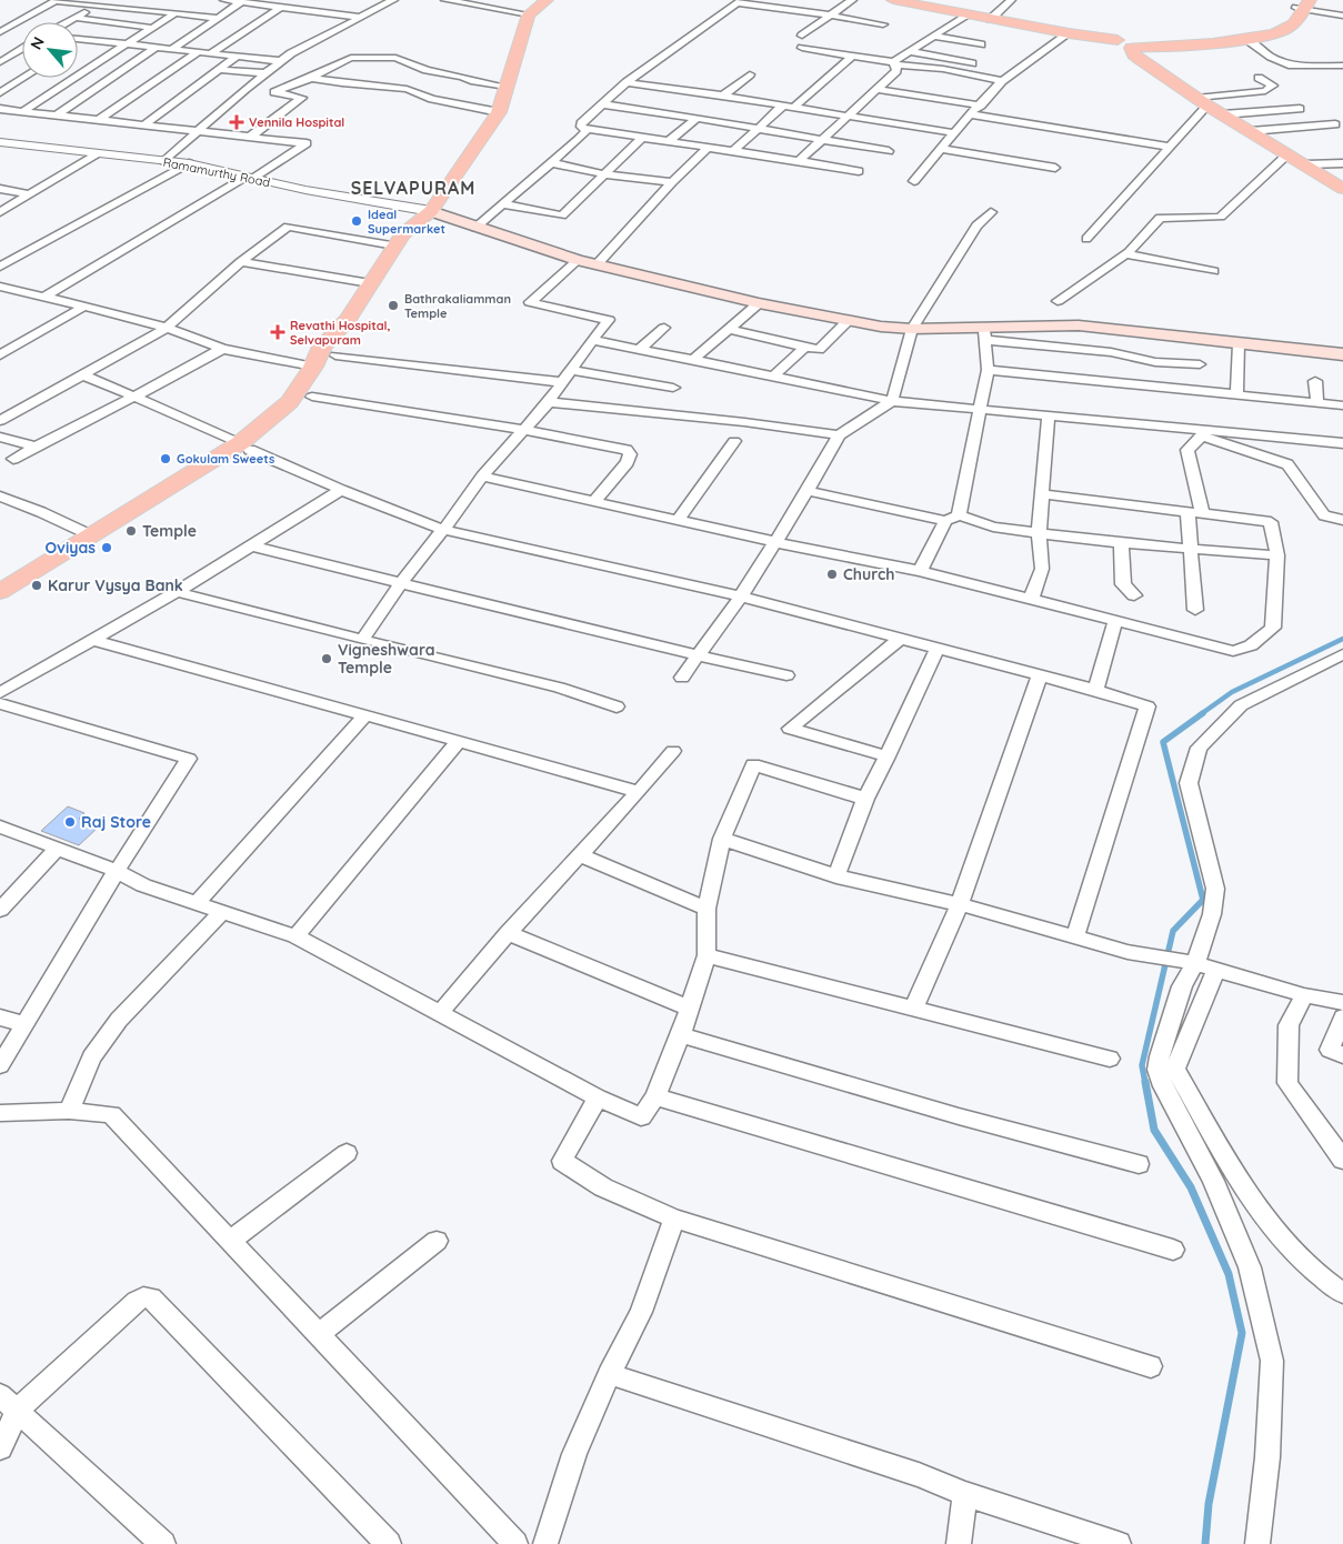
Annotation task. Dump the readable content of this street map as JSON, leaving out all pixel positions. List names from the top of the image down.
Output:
{
  "streets": {
    "street": ["Ramamurthy Road"]
  },
  "districts": ["SELVAPURAM"],
  "places": {
    "health": ["Vennila Hospital", "Revathi Hospital, Selvapuram"],
    "other": [
      "Ideal Supermarket",
      "Bathrakaliamman Temple",
      "Gokulam Sweets",
      "Temple",
      "Oviyas",
      "Church",
      "Karur Vysya Bank",
      "Vigneshwara Temple",
      "Raj Store"
    ]
  },
  "north": "top left"
}
